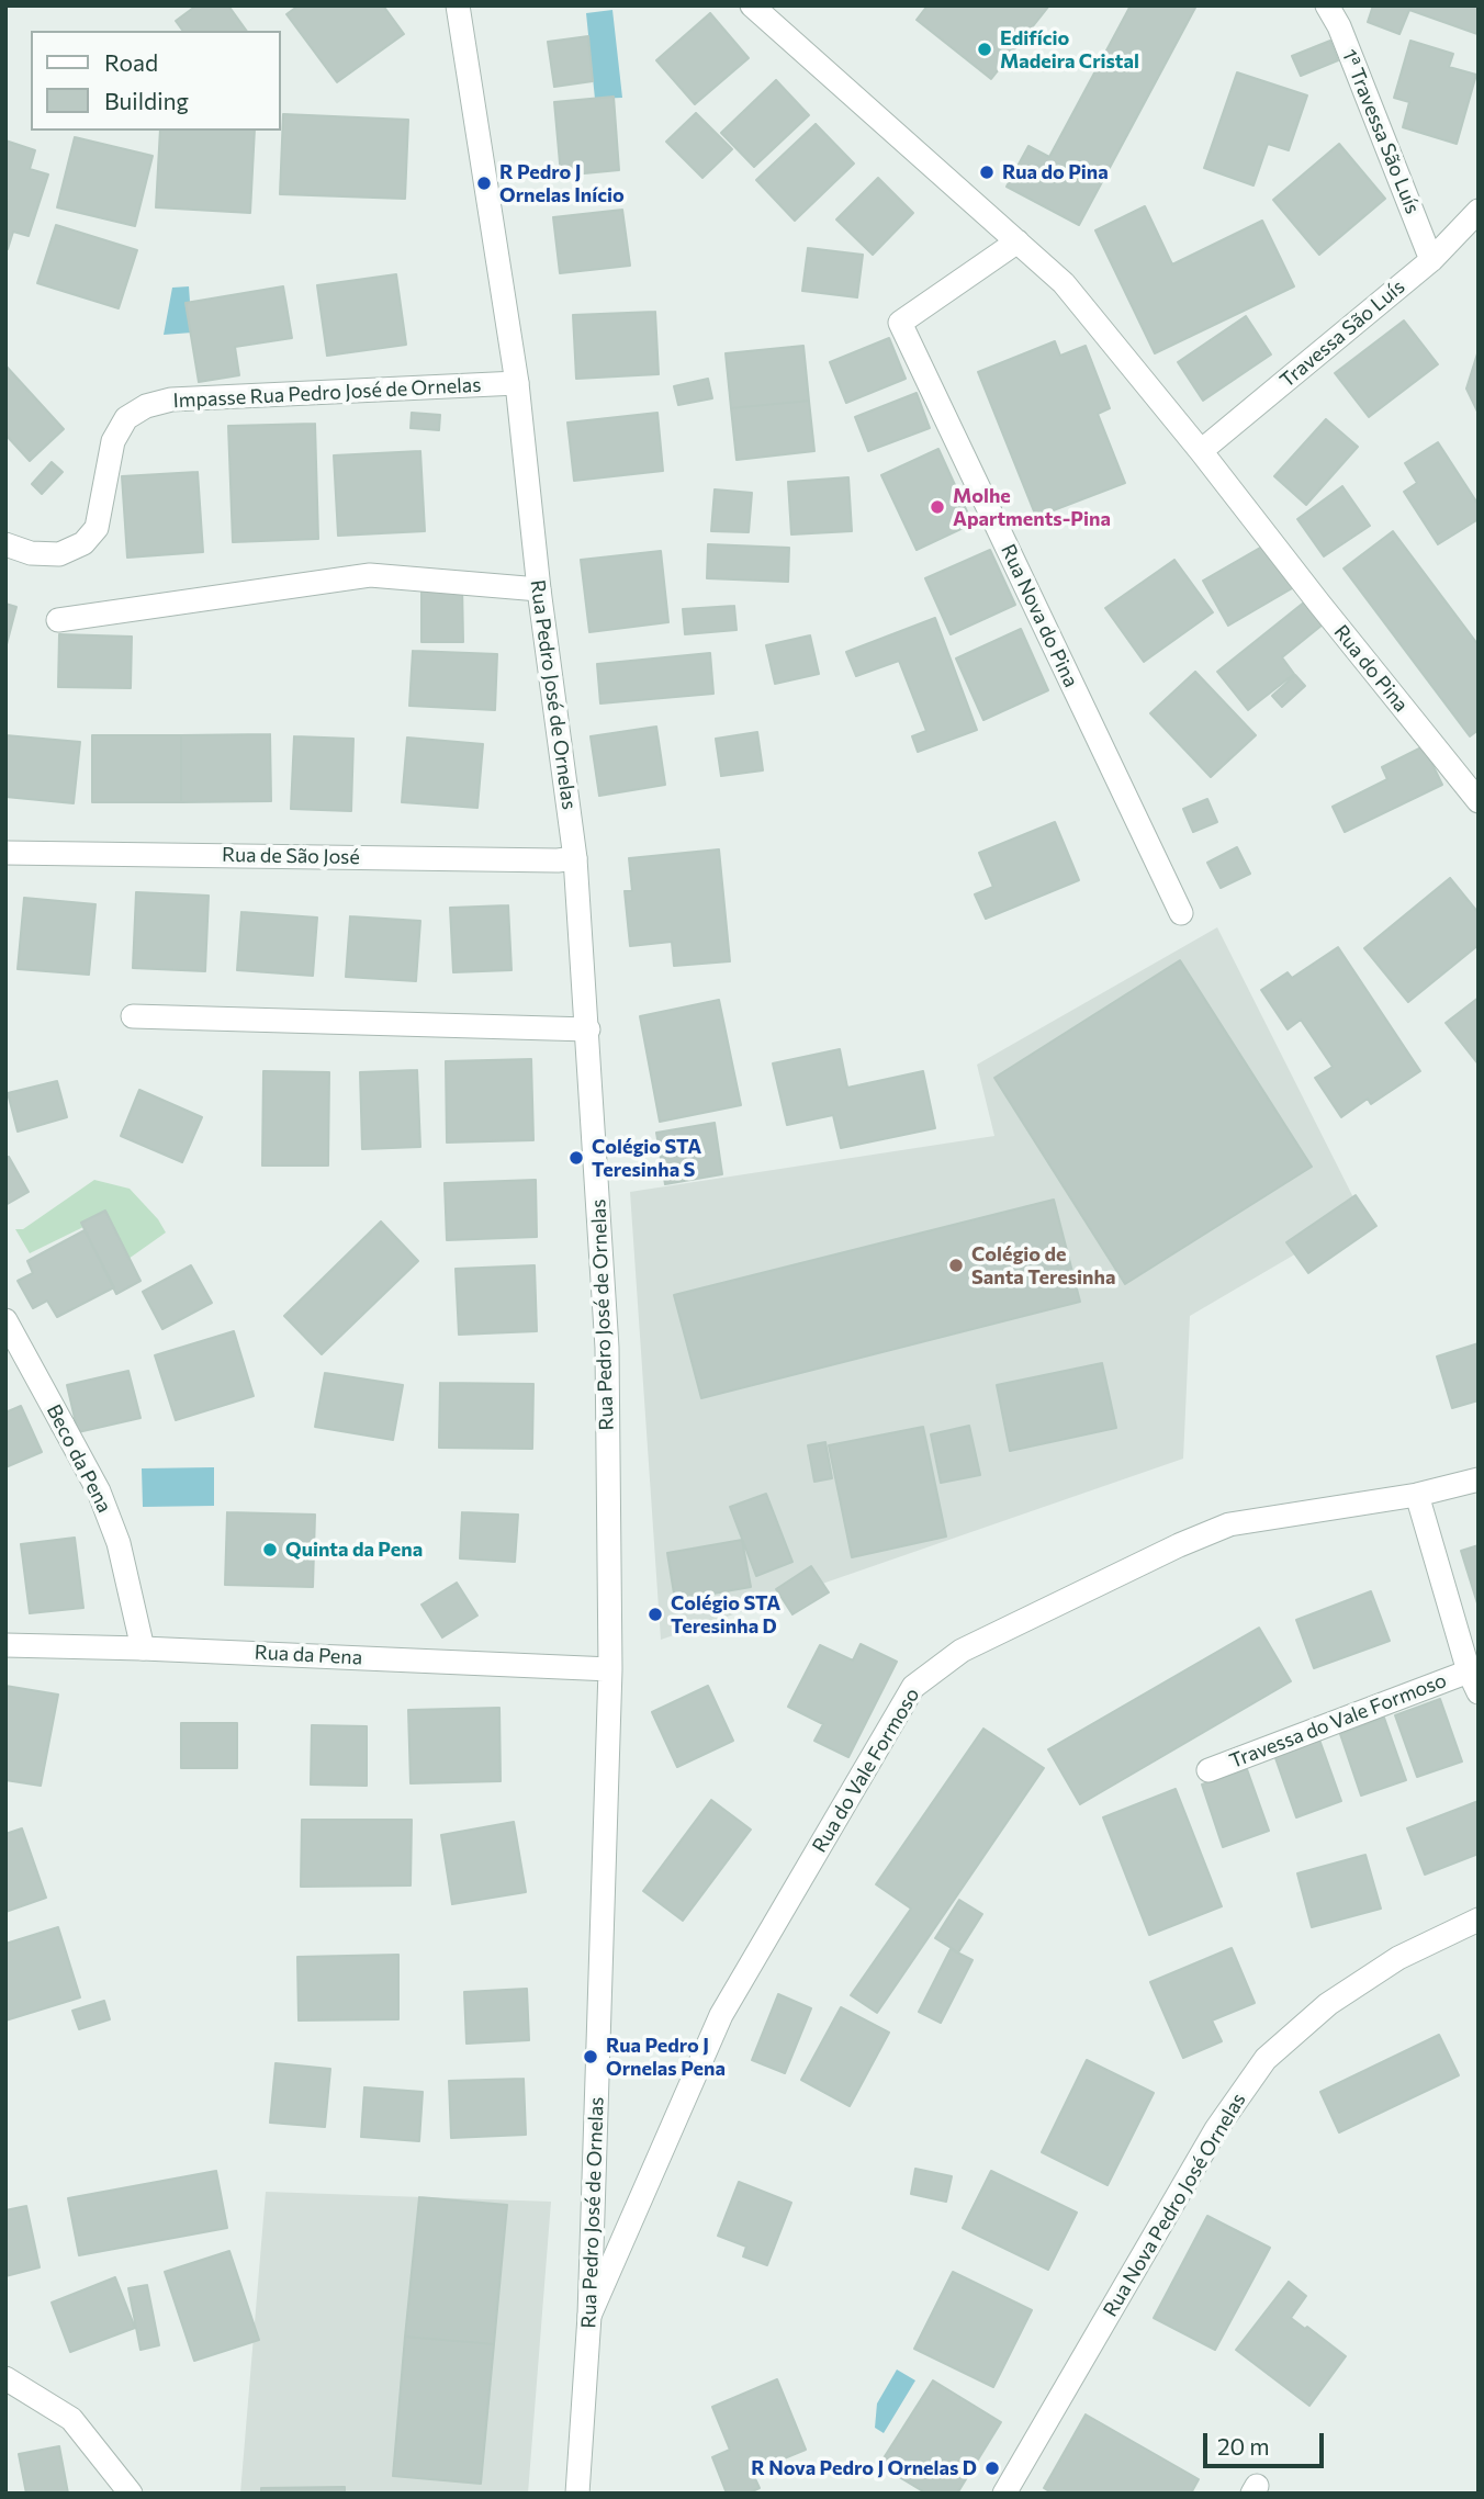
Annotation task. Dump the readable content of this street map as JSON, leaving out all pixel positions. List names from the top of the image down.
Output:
{
  "streets": {
    "street": [
      "1ª Travessa São Luís",
      "Travessa São Luís",
      "Impasse Rua Pedro José de Ornelas",
      "Rua Nova do Pina",
      "Rua do Pina",
      "Rua Pedro José de Ornelas",
      "Rua de São José",
      "Beco da Pena",
      "Rua da Pena",
      "Travessa do Vale Formoso",
      "Rua do Vale Formoso",
      "Rua Nova Pedro José Ornelas"
    ]
  },
  "crossings": [
    ["1ª Travessa São Luís", "Travessa São Luís"],
    ["Travessa São Luís", "Rua do Pina"],
    ["Impasse Rua Pedro José de Ornelas", "Rua Pedro José de Ornelas"],
    ["Rua Nova do Pina", "Rua do Pina"],
    ["Rua Pedro José de Ornelas", "Rua de São José"],
    ["Rua Pedro José de Ornelas", "Rua da Pena"],
    ["Rua Pedro José de Ornelas", "Rua do Vale Formoso"],
    ["Beco da Pena", "Rua da Pena"],
    ["Travessa do Vale Formoso", "Rua do Vale Formoso"]
  ],
  "places": [
    "Edifício Madeira Cristal",
    "Rua do Pina",
    "R Pedro J Ornelas Início",
    "Molhe Apartments-Pina",
    "Colégio STA Teresinha S",
    "Colégio de Santa Teresinha",
    "Quinta da Pena",
    "Colégio STA Teresinha D",
    "Rua Pedro J Ornelas Pena",
    "R Nova Pedro J Ornelas D"
  ],
  "legend": ["Road", "Building"],
  "scale_bar": "20 m"
}
